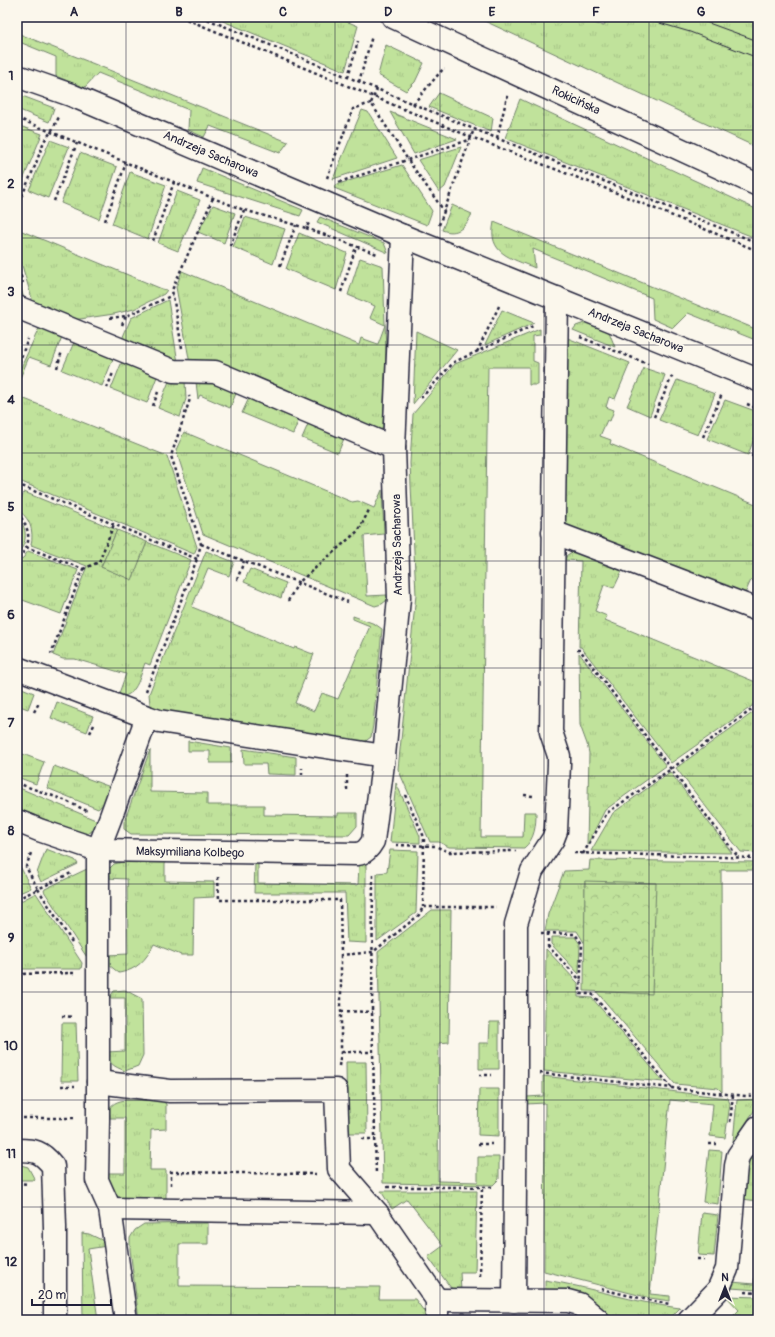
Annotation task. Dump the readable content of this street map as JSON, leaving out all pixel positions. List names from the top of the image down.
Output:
{
  "streets": {
    "street": ["Rokicińska", "Andrzeja Sacharowa", "Maksymiliana Kolbego"]
  },
  "crossings": [
    ["Andrzeja Sacharowa", "Maksymiliana Kolbego"]
  ],
  "scale_bar": "20 m",
  "north": "top",
  "grid": {
    "columns": [
      "A",
      "B",
      "C",
      "D",
      "E",
      "F",
      "G"
    ],
    "rows": [
      "1",
      "2",
      "3",
      "4",
      "5",
      "6",
      "7",
      "8",
      "9",
      "10",
      "11",
      "12"
    ]
  }
}
